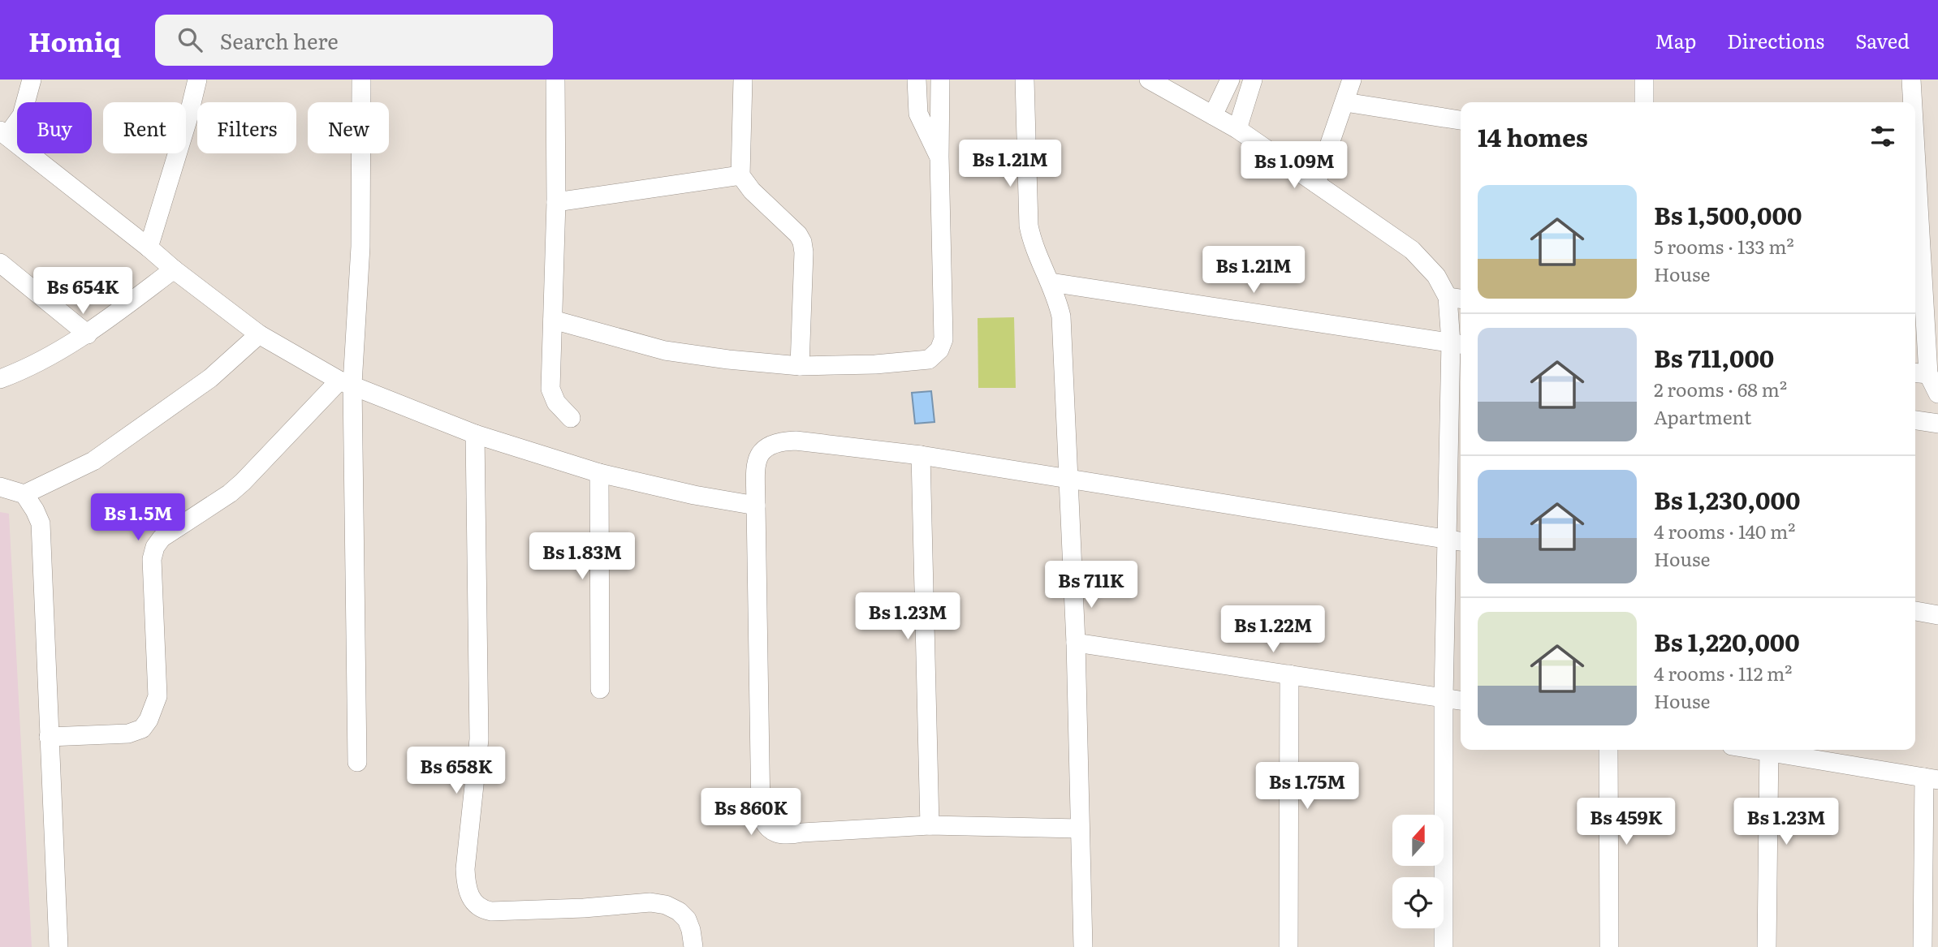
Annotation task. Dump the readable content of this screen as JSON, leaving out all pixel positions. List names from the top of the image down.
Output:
{
  "north": "top",
  "page": {
    "header": "Homiq",
    "search": "Search here",
    "nav": ["Map", "Directions", "Saved"],
    "chip": [
      "Buy",
      "Rent",
      "Filters",
      "New"
    ],
    "heading": "14 homes",
    "price": [
      "Bs 1.21M",
      "Bs 1.09M",
      "Bs 1.21M",
      "Bs 654K",
      "Bs 1.5M",
      "Bs 1.83M",
      "Bs 711K",
      "Bs 1.23M",
      "Bs 1.22M",
      "Bs 658K",
      "Bs 1.75M",
      "Bs 860K",
      "Bs 459K",
      "Bs 1.23M"
    ],
    "list": [
      {
        "name": "Bs 1,500,000",
        "note": "5 rooms · 133 m² · House"
      },
      {
        "name": "Bs 711,000",
        "note": "2 rooms · 68 m² · Apartment"
      },
      {
        "name": "Bs 1,230,000",
        "note": "4 rooms · 140 m² · House"
      },
      {
        "name": "Bs 1,220,000",
        "note": "4 rooms · 112 m² · House"
      }
    ]
  }
}
